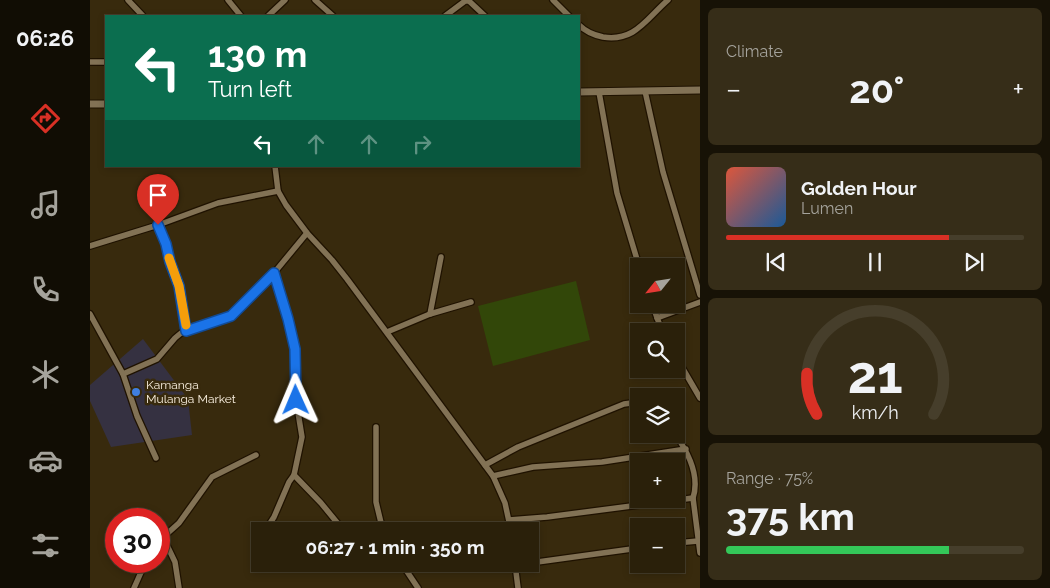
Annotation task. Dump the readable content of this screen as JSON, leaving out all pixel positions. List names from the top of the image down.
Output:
{
  "places": ["Kamanga Mulanga Market"],
  "north": "bottom left",
  "page": {
    "tabs": "06:26",
    "tile": [
      "Climate",
      ["Range · 75%", "375 km"]
    ],
    "turn": ["130 m", "Turn left"],
    "heat": ["−", "20°", "+"],
    "song": ["Golden Hour", "Lumen"],
    "map_buttons": ["+", "−"],
    "limit": "30",
    "trip": "06:27 · 1 min · 350 m",
    "gauge": ["21", "km/h"]
  }
}
